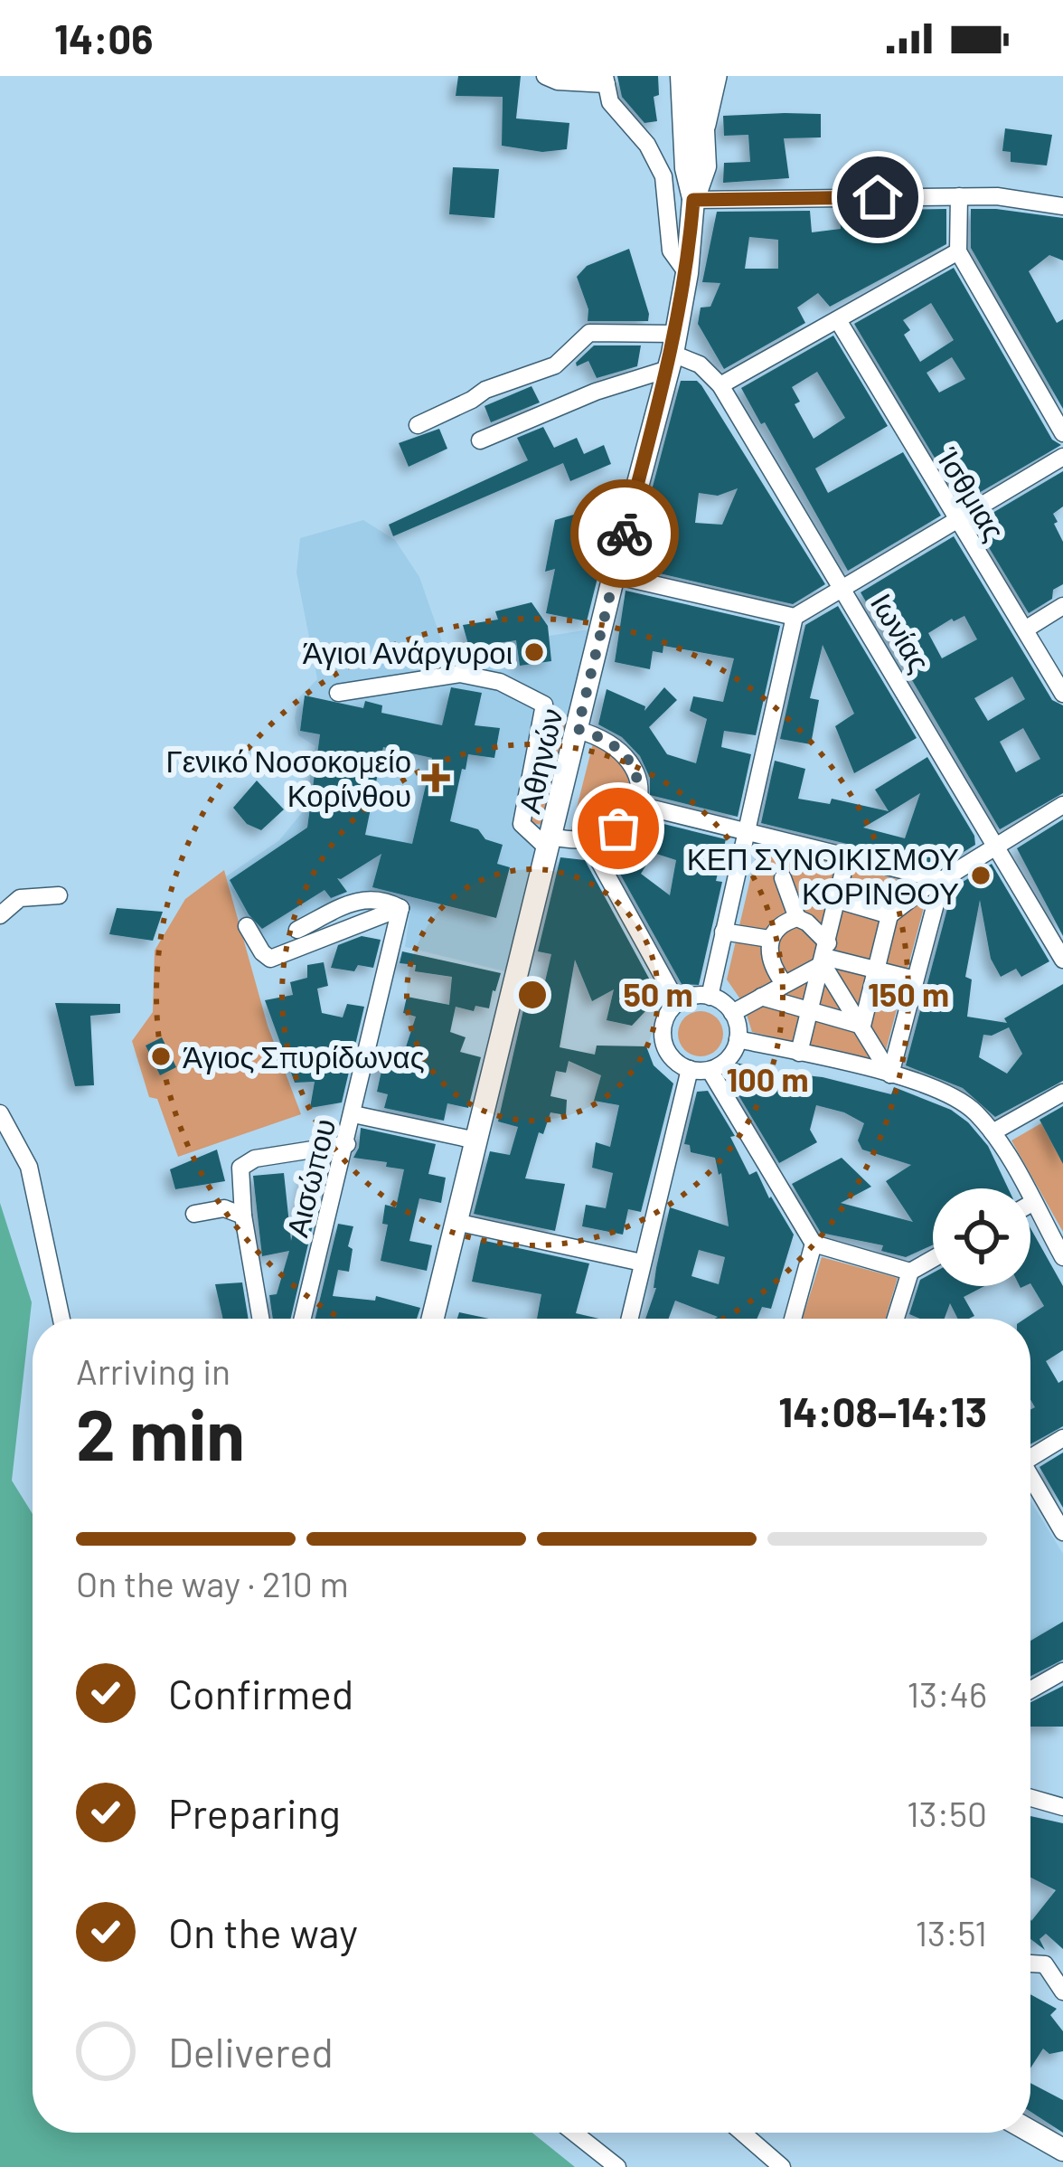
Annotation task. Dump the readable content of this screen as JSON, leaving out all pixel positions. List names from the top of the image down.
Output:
{
  "streets": {
    "main road": ["Αθηνών"],
    "street": ["Ίσθμιας", "Ιωνίας", "Αισώπου"]
  },
  "crossings": [
    ["Ιωνίας", "Αθηνών"]
  ],
  "places": {
    "other": ["Άγιοι Ανάργυροι", "ΚΕΠ ΣΥΝΟΙΚΙΣΜΟΥ ΚΟΡΙΝΘΟΥ", "Άγιος Σπυρίδωνας"],
    "health": ["Γενικό Νοσοκομείο Κορίνθου"]
  },
  "page": {
    "status": "14:06",
    "heading": ["2 min", "Arriving in", "14:08–14:13"],
    "bar": "On the way · 210 m",
    "list": [
      ["Confirmed", "13:46"],
      ["Preparing", "13:50"],
      ["On the way", "13:51"],
      "Delivered"
    ]
  },
  "rings": ["50 m", "150 m", "100 m"]
}
